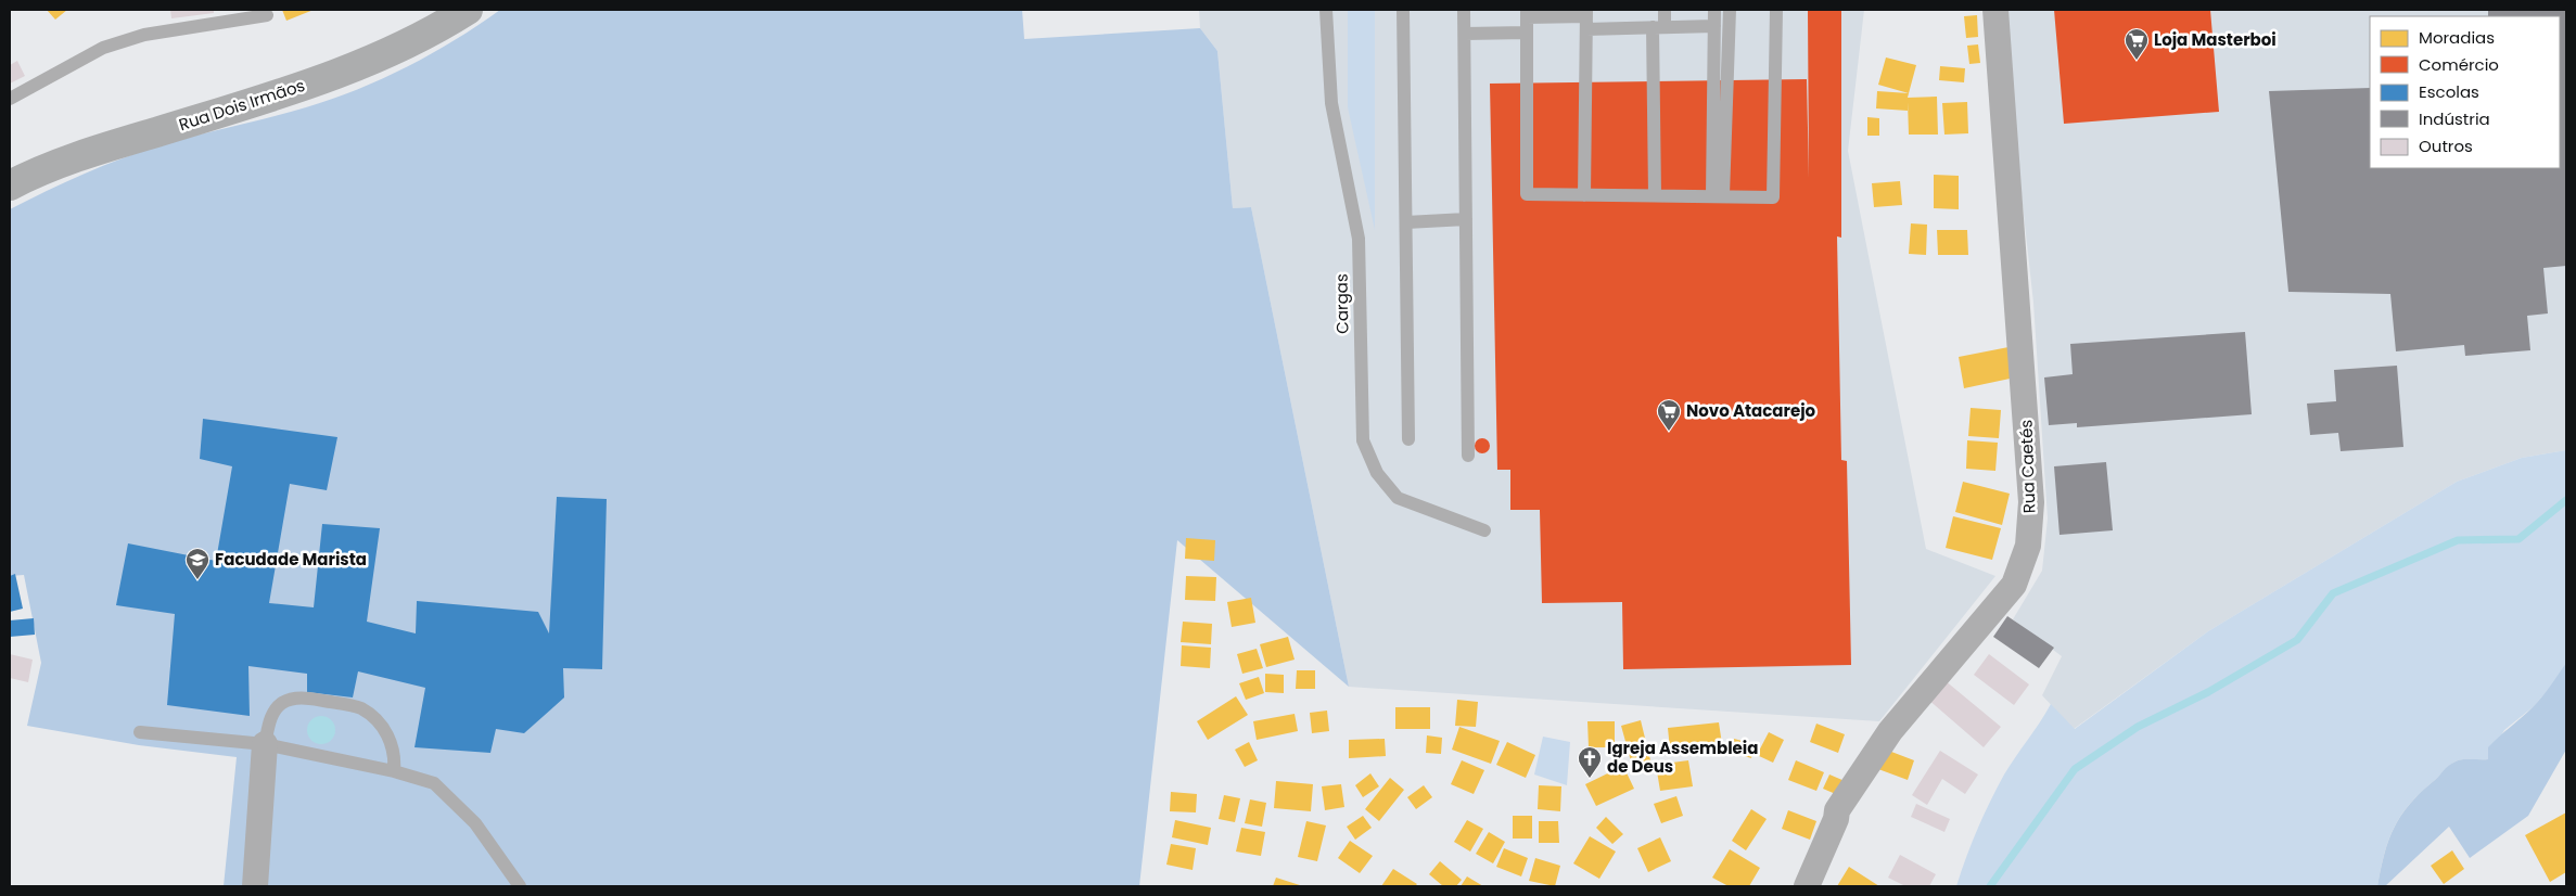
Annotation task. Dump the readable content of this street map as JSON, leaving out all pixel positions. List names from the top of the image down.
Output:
{
  "streets": {
    "main road": ["Rua Dois Irmãos"],
    "street": ["Rua Caetés"],
    "lane": ["Cargas"]
  },
  "places": {
    "supermarket": ["Loja Masterboi", "Novo Atacarejo"],
    "school or university": ["Facudade Marista"],
    "church": ["Igreja Assembleia de Deus"]
  },
  "legend": [
    "Moradias",
    "Comércio",
    "Escolas",
    "Indústria",
    "Outros"
  ]
}
